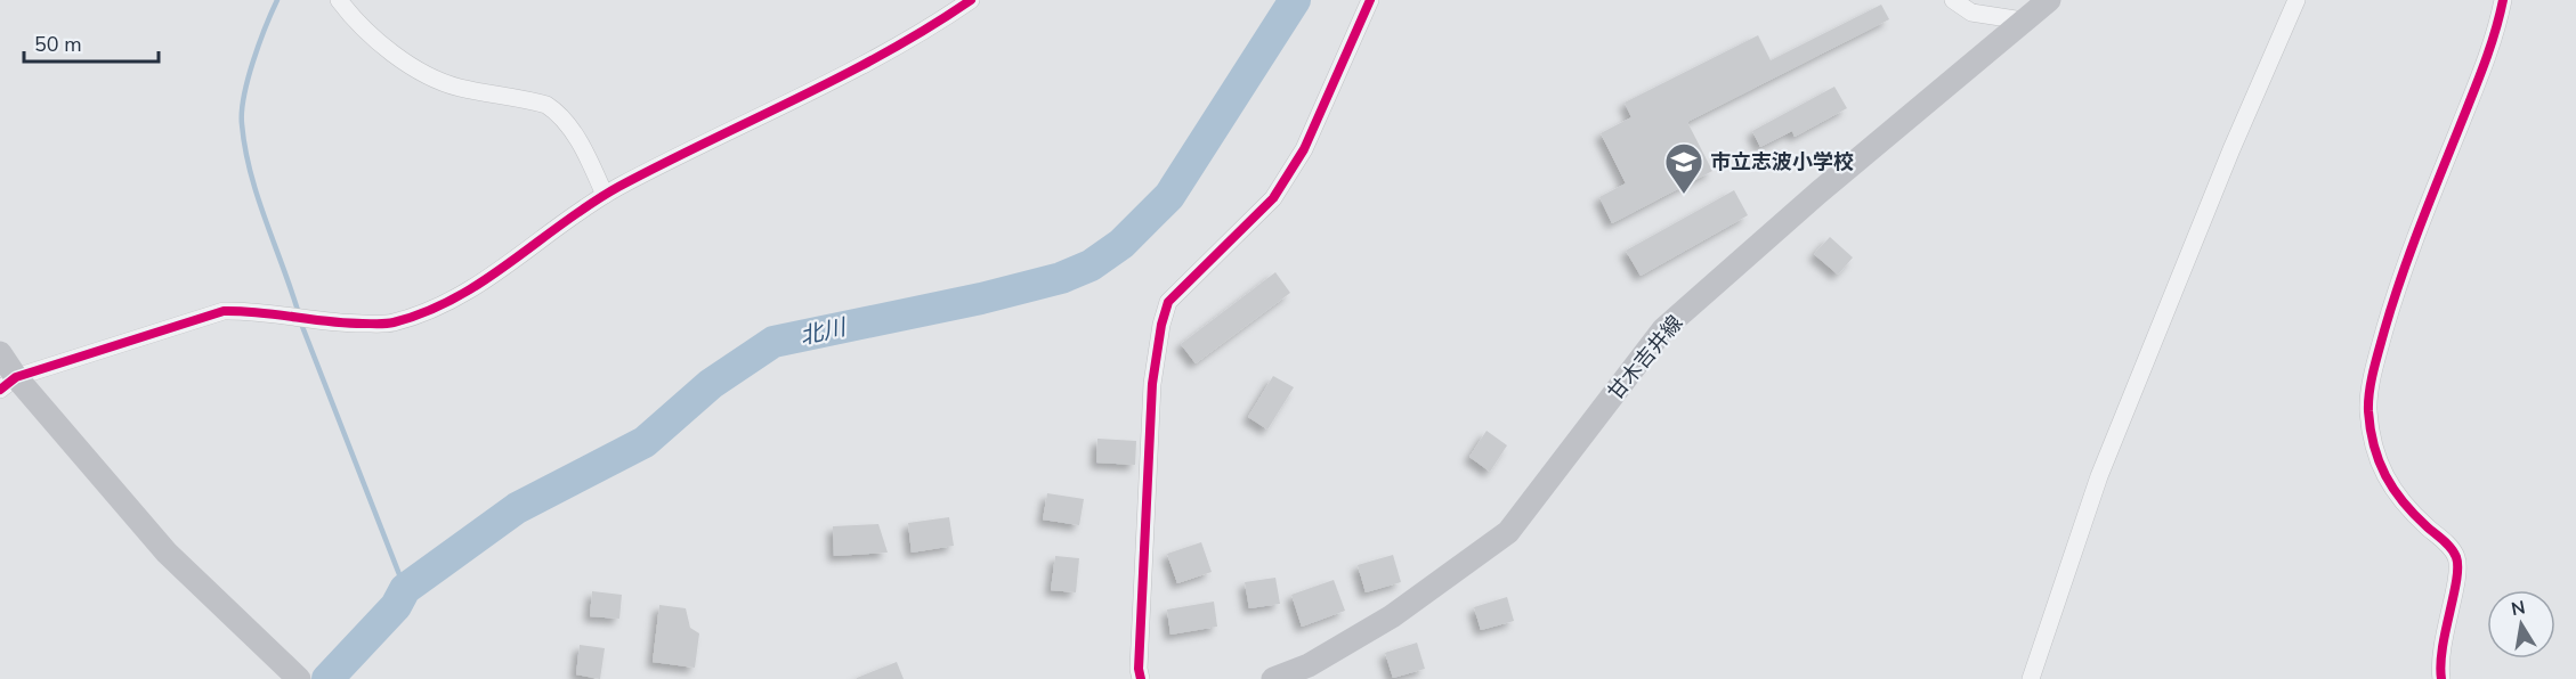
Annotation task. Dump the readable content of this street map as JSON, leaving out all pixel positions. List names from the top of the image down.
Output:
{
  "streets": {
    "main road": ["甘木吉井線"]
  },
  "water": ["北川"],
  "places": {
    "school or university": ["市立志波小学校"]
  },
  "scale_bar": "50 m",
  "north": "top"
}
